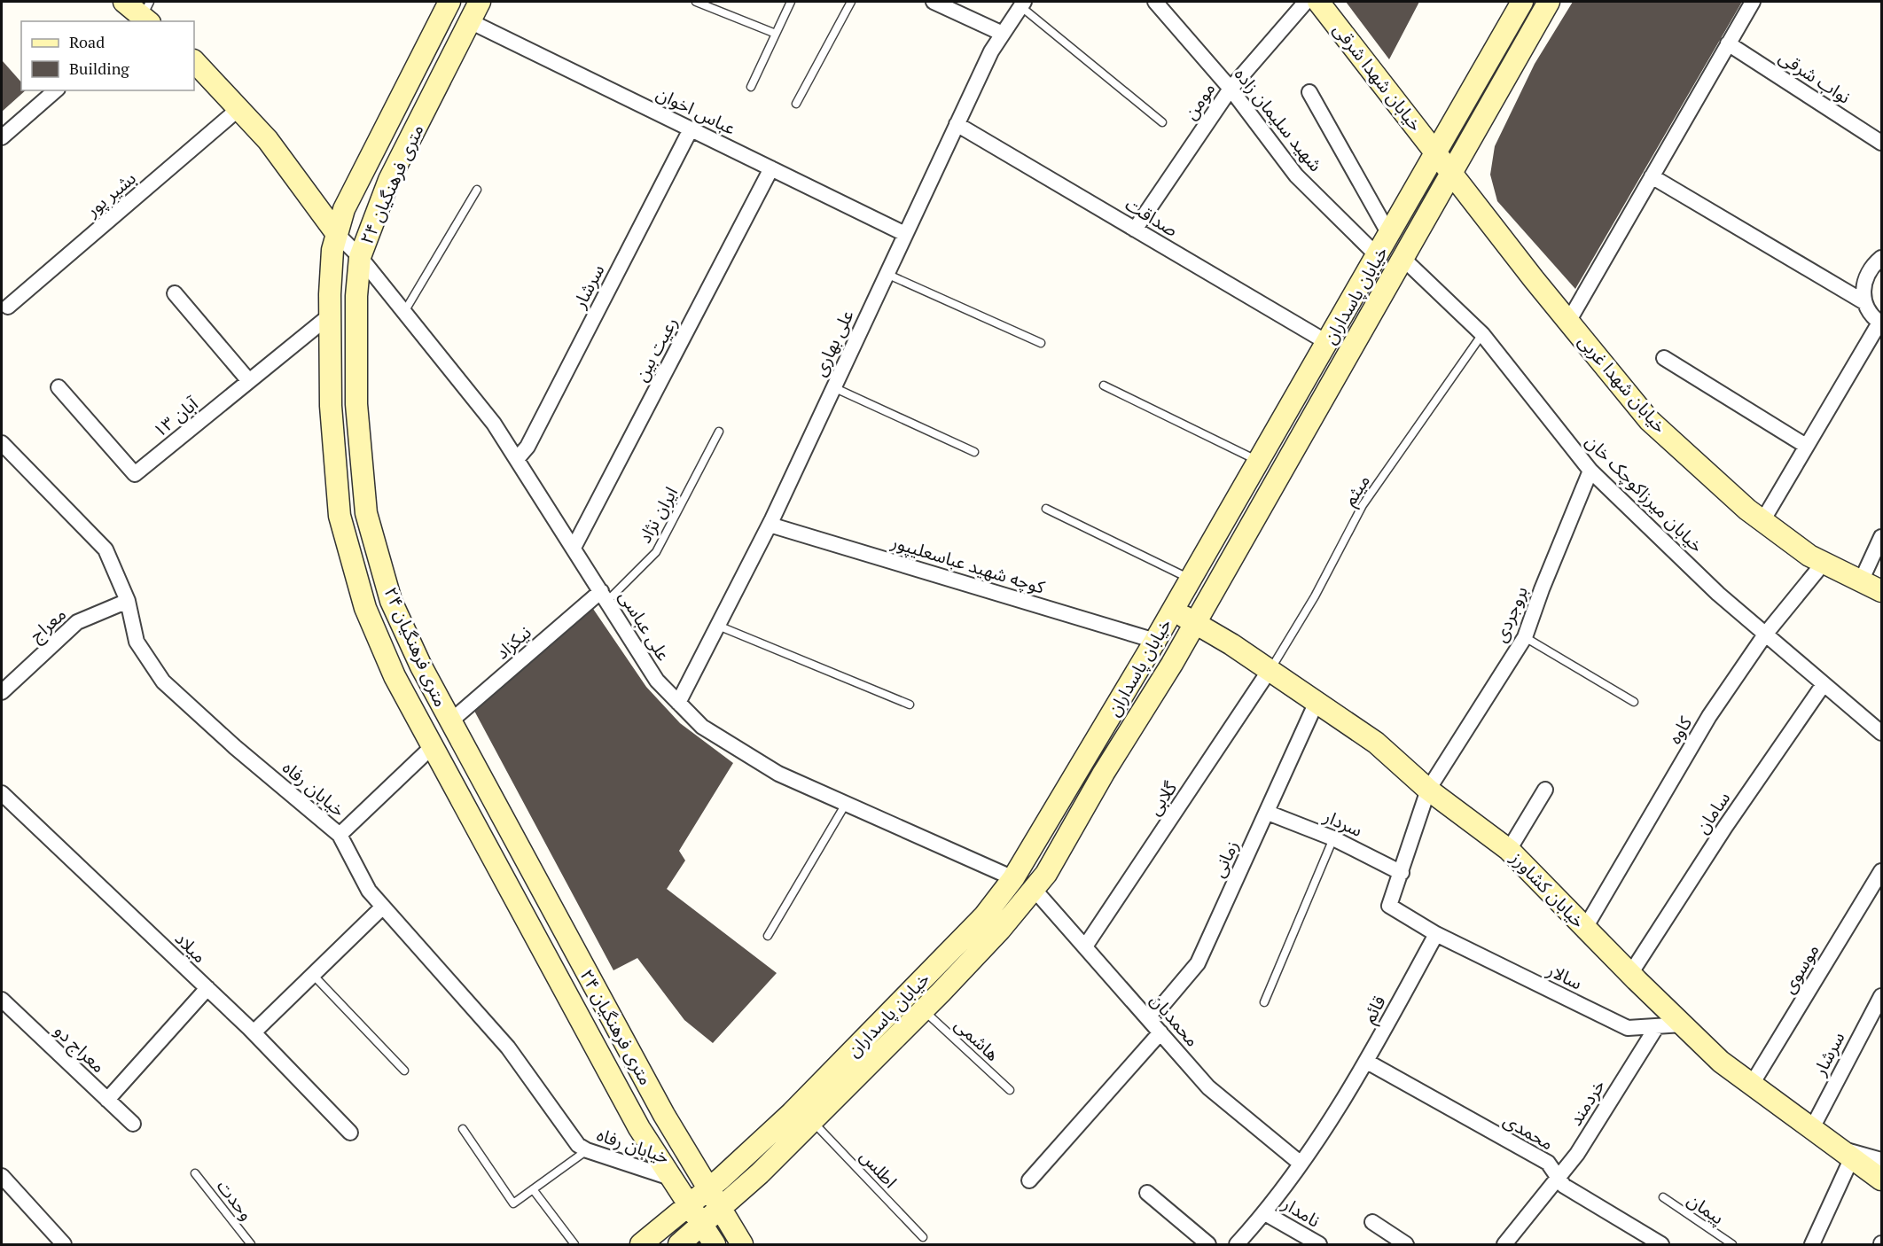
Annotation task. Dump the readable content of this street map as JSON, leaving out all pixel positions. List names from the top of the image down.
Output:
{
  "streets": {
    "main road": [
      "خیابان شهدا شرقی",
      "۲۴ متری فرهنگیان",
      "خیابان پاسداران",
      "خیابان شهدا غربی",
      "خیابان کشاورز"
    ],
    "street": [
      "نواب شرقی",
      "مومن",
      "عباس اخوان",
      "شهید سلیمان زاده",
      "بشیر پور",
      "صداقت",
      "سرشار",
      "علی بهاری",
      "رعیت بین",
      "۱۳ آبان",
      "خیابان میرزاکوچک خان",
      "کوچه شهید عباسعلیپور",
      "بروجردی",
      "معراج",
      "علی عباسی",
      "نیکزاد",
      "کاوه",
      "خیابان رفاه",
      "گلابی",
      "سامان",
      "سردار",
      "زمانی",
      "میلاد",
      "موسوی",
      "سالار",
      "قائم",
      "محمدیان",
      "معراج دو",
      "خردمند",
      "محمدی",
      "نامدار"
    ],
    "lane": [
      "میثم",
      "ایران نژاد",
      "هاشمی",
      "اطلس",
      "وحدت",
      "پیمان"
    ]
  },
  "crossings": [
    ["خیابان شهدا شرقی", "خیابان پاسداران"],
    ["خیابان شهدا شرقی", "خیابان شهدا غربی"],
    ["مومن", "شهید سلیمان زاده"],
    ["مومن", "صداقت"],
    ["عباس اخوان", "۲۴ متری فرهنگیان"],
    ["عباس اخوان", "سرشار"],
    ["عباس اخوان", "علی بهاری"],
    ["عباس اخوان", "رعیت بین"],
    ["شهید سلیمان زاده", "خیابان پاسداران"],
    ["۲۴ متری فرهنگیان", "خیابان پاسداران"],
    ["۲۴ متری فرهنگیان", "۱۳ آبان"],
    ["۲۴ متری فرهنگیان", "علی عباسی"],
    ["۲۴ متری فرهنگیان", "نیکزاد"],
    ["۲۴ متری فرهنگیان", "خیابان رفاه"],
    ["صداقت", "خیابان پاسداران"],
    ["صداقت", "علی بهاری"],
    ["سرشار", "علی عباسی"],
    ["سرشار", "خیابان کشاورز"],
    ["خیابان پاسداران", "خیابان شهدا غربی"],
    ["خیابان پاسداران", "خیابان میرزاکوچک خان"],
    ["خیابان پاسداران", "کوچه شهید عباسعلیپور"],
    ["خیابان پاسداران", "علی عباسی"],
    ["خیابان پاسداران", "خیابان کشاورز"],
    ["خیابان پاسداران", "محمدیان"],
    ["خیابان پاسداران", "هاشمی"],
    ["خیابان پاسداران", "اطلس"],
    ["علی بهاری", "کوچه شهید عباسعلیپور"],
    ["علی بهاری", "علی عباسی"],
    ["رعیت بین", "علی عباسی"],
    ["خیابان شهدا غربی", "کاوه"],
    ["میثم", "خیابان میرزاکوچک خان"],
    ["میثم", "گلابی"],
    ["میثم", "خیابان کشاورز"],
    ["خیابان میرزاکوچک خان", "بروجردی"],
    ["خیابان میرزاکوچک خان", "کاوه"],
    ["خیابان میرزاکوچک خان", "سامان"],
    ["ایران نژاد", "علی عباسی"],
    ["ایران نژاد", "نیکزاد"],
    ["بروجردی", "خیابان کشاورز"],
    ["معراج", "خیابان رفاه"],
    ["علی عباسی", "نیکزاد"],
    ["کاوه", "خیابان کشاورز"],
    ["گلابی", "خیابان کشاورز"],
    ["گلابی", "محمدیان"],
    ["سامان", "خیابان کشاورز"],
    ["سردار", "زمانی"],
    ["زمانی", "خیابان کشاورز"],
    ["زمانی", "محمدیان"],
    ["خیابان کشاورز", "موسوی"],
    ["خیابان کشاورز", "سالار"],
    ["سالار", "قائم"],
    ["سالار", "خردمند"],
    ["قائم", "محمدیان"],
    ["قائم", "محمدی"],
    ["قائم", "نامدار"],
    ["خردمند", "محمدی"]
  ],
  "legend": ["Road", "Building"]
}
